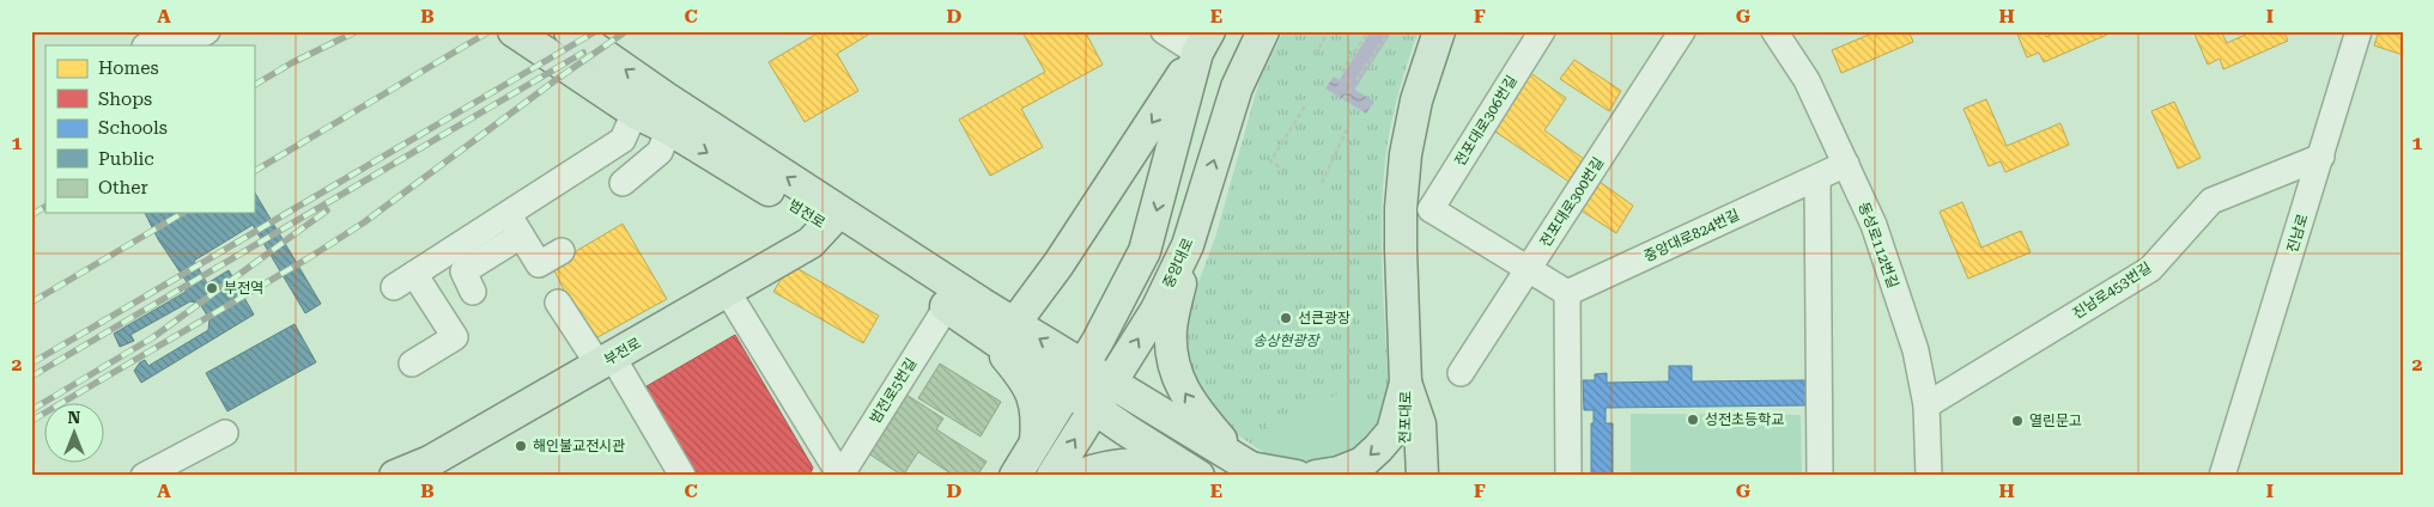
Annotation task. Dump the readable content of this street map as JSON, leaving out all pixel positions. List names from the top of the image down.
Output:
{
  "streets": {
    "main road": [
      "범전로",
      "중앙대로",
      "부전로",
      "전포대로"
    ],
    "street": [
      "전포대로306번길",
      "전포대로300번길",
      "진남로",
      "중앙대로824번길",
      "동성로112번길",
      "진남로453번길",
      "범전로5번길"
    ]
  },
  "crossings": [
    ["범전로", "중앙대로"],
    ["범전로", "부전로"],
    ["범전로", "범전로5번길"],
    ["진남로", "진남로453번길"],
    ["중앙대로824번길", "동성로112번길"],
    ["동성로112번길", "진남로453번길"]
  ],
  "parks": ["송상현광장"],
  "places": [
    "부전역",
    "선큰광장",
    "성전초등학교",
    "열린문고",
    "해인불교전시관"
  ],
  "legend": [
    "Homes",
    "Shops",
    "Schools",
    "Public",
    "Other"
  ],
  "north": "top",
  "grid": {
    "columns": [
      "A",
      "B",
      "C",
      "D",
      "E",
      "F",
      "G",
      "H",
      "I"
    ],
    "rows": ["1", "2"]
  }
}
